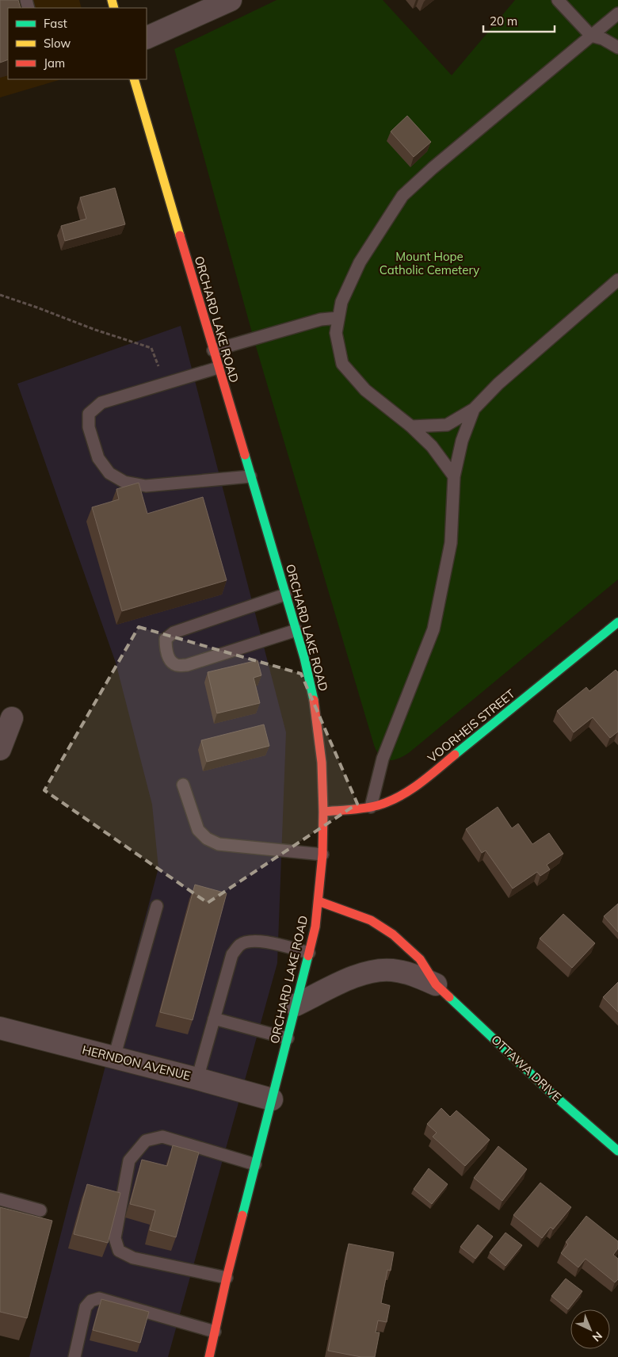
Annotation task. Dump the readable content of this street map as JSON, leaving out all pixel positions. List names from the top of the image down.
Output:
{
  "streets": {
    "main road": ["ORCHARD LAKE ROAD", "VOORHEIS STREET", "OTTAWA DRIVE"],
    "street": ["HERNDON AVENUE"]
  },
  "crossings": [
    ["ORCHARD LAKE ROAD", "VOORHEIS STREET"],
    ["ORCHARD LAKE ROAD", "HERNDON AVENUE"],
    ["ORCHARD LAKE ROAD", "OTTAWA DRIVE"]
  ],
  "parks": ["Mount Hope Catholic Cemetery"],
  "legend": ["Fast", "Slow", "Jam"],
  "scale_bar": "20 m",
  "north": "bottom right"
}
